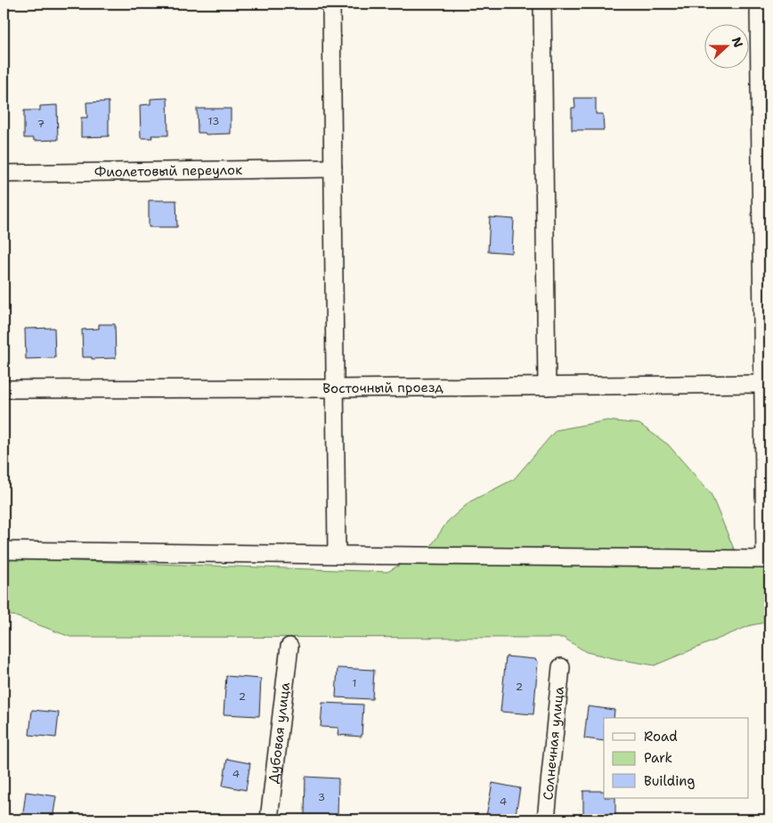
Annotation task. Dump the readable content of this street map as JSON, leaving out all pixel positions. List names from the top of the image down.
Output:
{
  "streets": {
    "street": [
      "Фиолетовый переулок",
      "Восточный проезд",
      "Дубовая улица",
      "Солнечная улица"
    ]
  },
  "house_numbers": [
    "13",
    "7",
    "1",
    "2",
    "2",
    "4",
    "3",
    "4"
  ],
  "legend": ["Road", "Park", "Building"],
  "north": "right"
}
